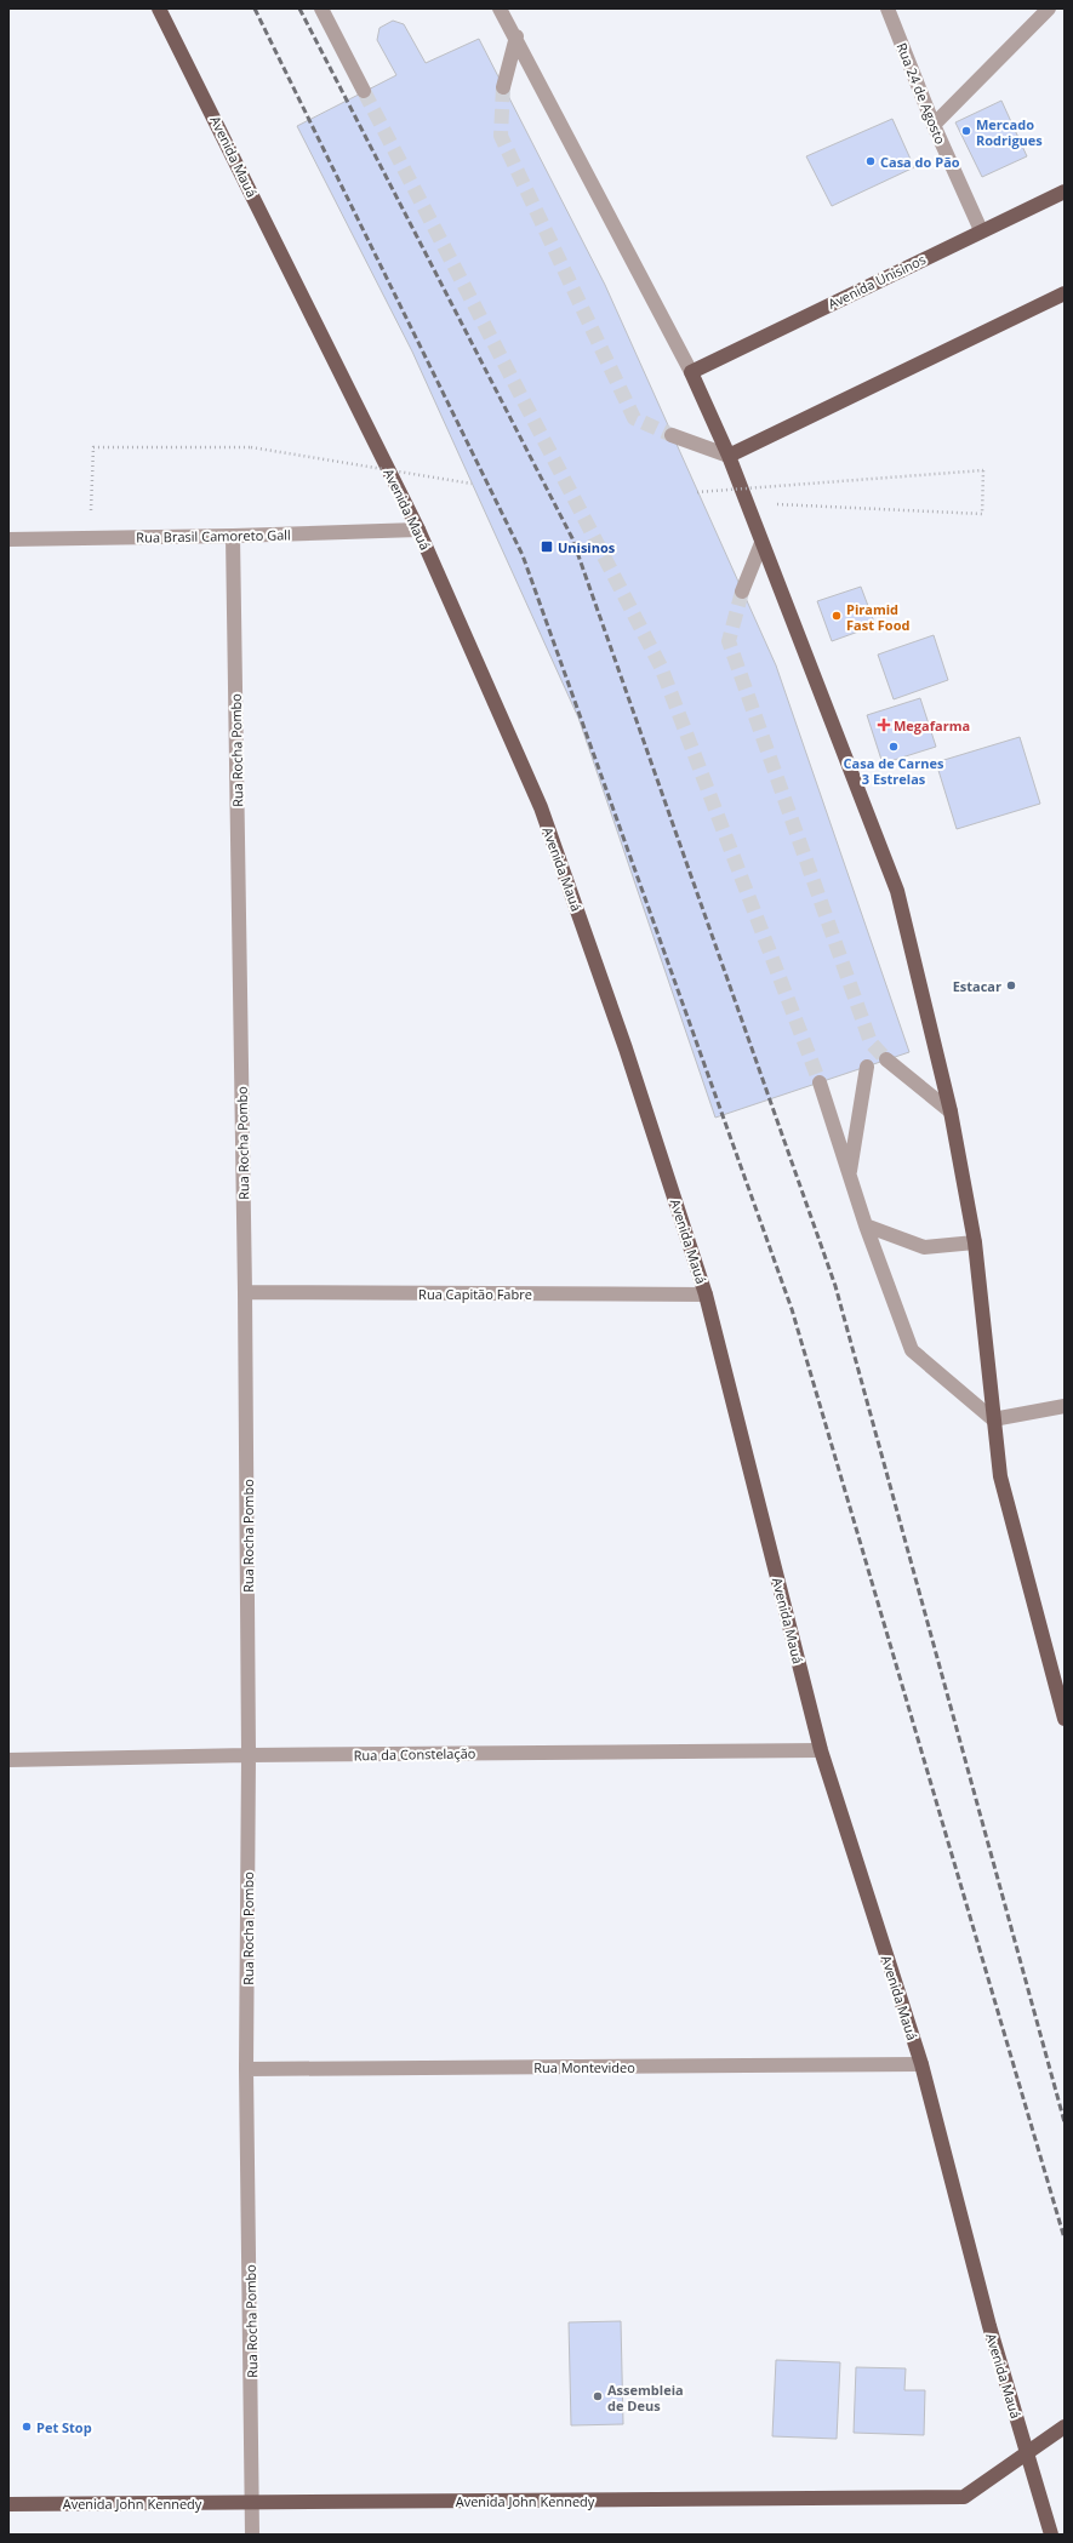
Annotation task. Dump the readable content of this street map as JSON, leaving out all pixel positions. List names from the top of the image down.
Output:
{
  "streets": {
    "main road": ["Avenida Mauá", "Avenida Unisinos", "Avenida John Kennedy"],
    "street": [
      "Rua 24 de Agosto",
      "Rua Brasil Camoreto Gall",
      "Rua Rocha Pombo",
      "Rua Capitão Fabre",
      "Rua da Constelação",
      "Rua Montevideo"
    ]
  },
  "crossings": [
    ["Rua 24 de Agosto", "Avenida Unisinos"],
    ["Avenida Mauá", "Rua Brasil Camoreto Gall"],
    ["Avenida Mauá", "Rua Capitão Fabre"],
    ["Avenida Mauá", "Rua da Constelação"],
    ["Avenida Mauá", "Rua Montevideo"],
    ["Avenida Mauá", "Avenida John Kennedy"],
    ["Rua Brasil Camoreto Gall", "Rua Rocha Pombo"],
    ["Rua Rocha Pombo", "Rua Capitão Fabre"],
    ["Rua Rocha Pombo", "Rua da Constelação"],
    ["Rua Rocha Pombo", "Rua Montevideo"],
    ["Rua Rocha Pombo", "Avenida John Kennedy"]
  ],
  "places": {
    "other": [
      "Mercado Rodrigues",
      "Casa do Pão",
      "Piramid Fast Food",
      "Casa de Carnes 3 Estrelas",
      "Estacar",
      "Assembleia de Deus",
      "Pet Stop"
    ],
    "transit": ["Unisinos"],
    "health": ["Megafarma"]
  }
}
